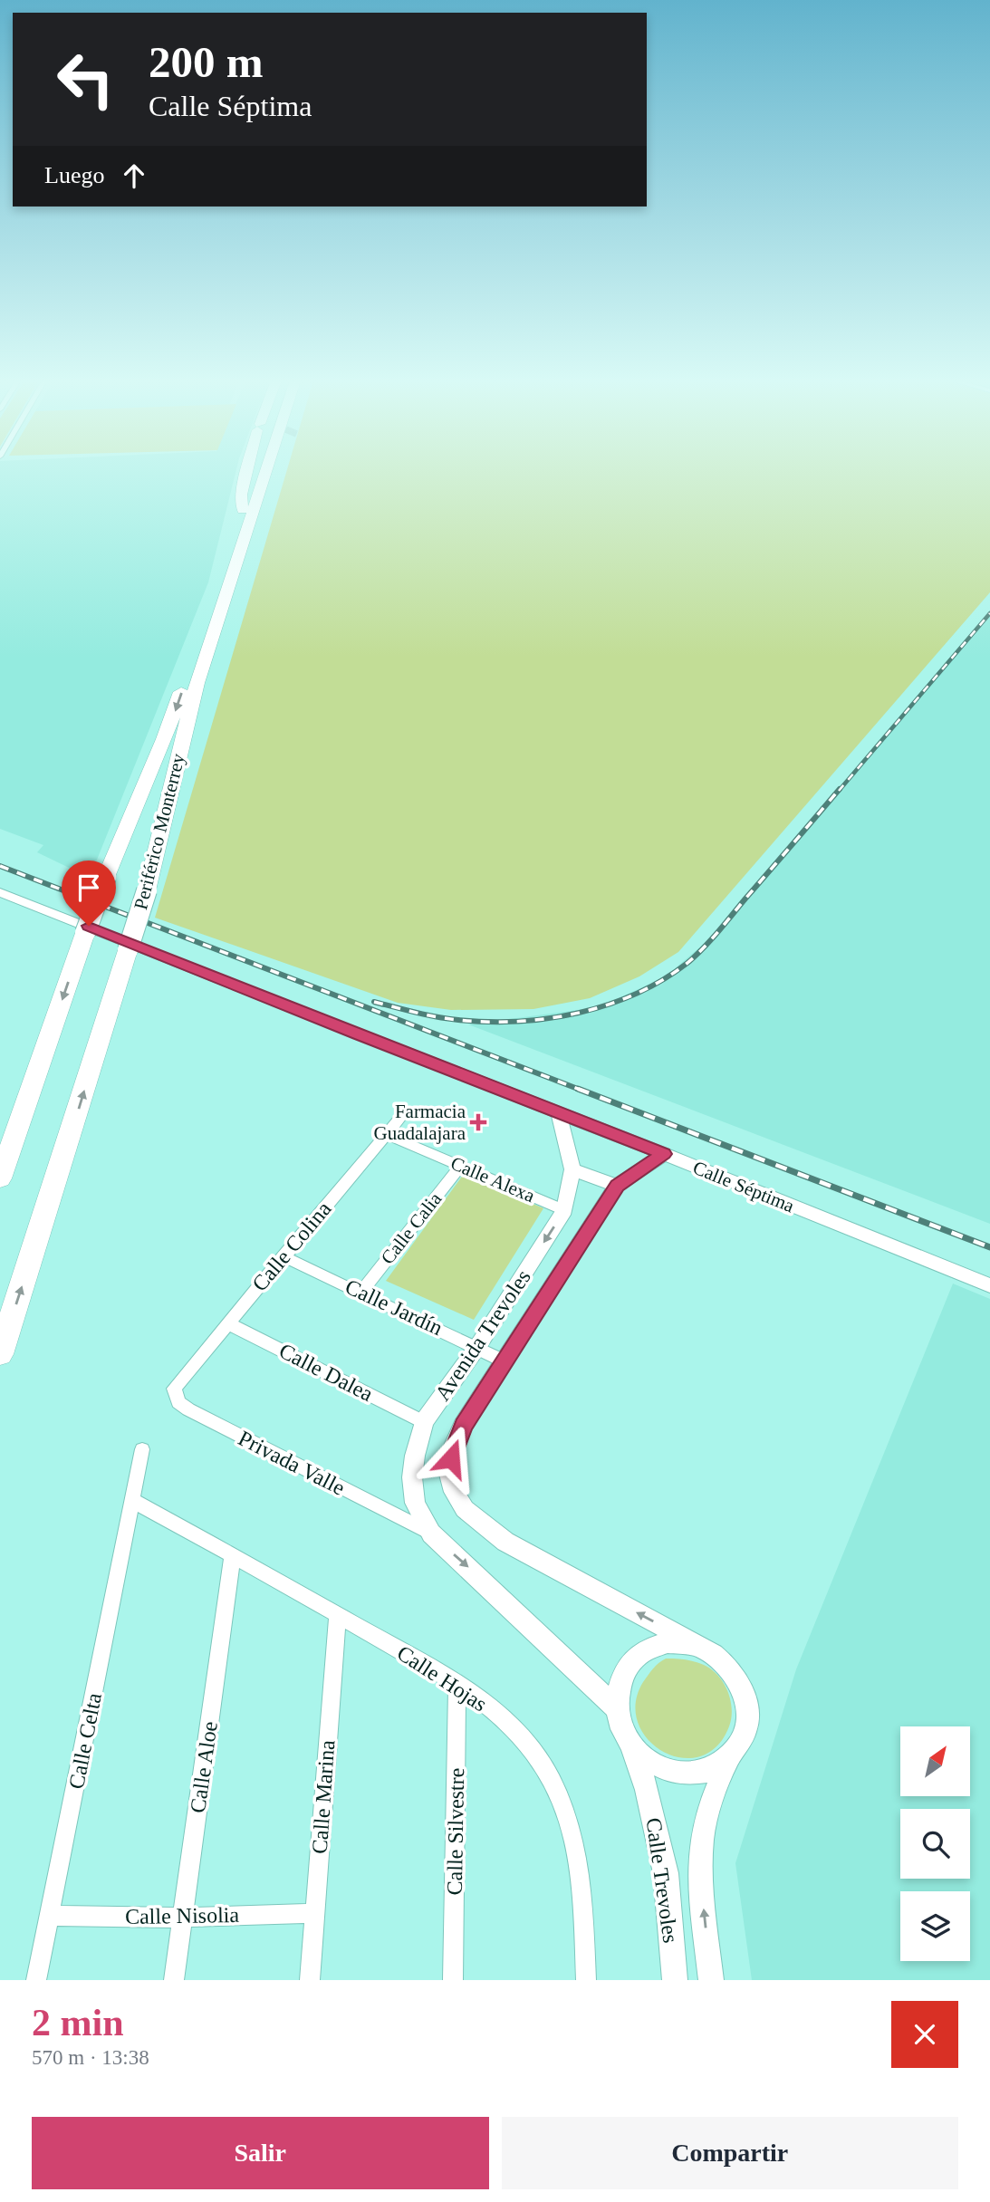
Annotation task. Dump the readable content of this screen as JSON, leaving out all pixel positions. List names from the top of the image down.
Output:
{
  "streets": {
    "highway": ["Periférico Monterrey"],
    "street": [
      "Calle Alexa",
      "Calle Séptima",
      "Calle Calia",
      "Calle Colina",
      "Calle Jardín",
      "Avenida Trevoles",
      "Calle Dalea",
      "Privada Valle",
      "Calle Hojas",
      "Calle Celta",
      "Calle Aloe",
      "Calle Marina",
      "Calle Silvestre",
      "Calle Trevoles",
      "Calle Nisolia"
    ]
  },
  "crossings": [
    ["Periférico Monterrey", "Calle Séptima"],
    ["Calle Alexa", "Calle Calia"],
    ["Calle Alexa", "Calle Colina"],
    ["Calle Alexa", "Avenida Trevoles"],
    ["Calle Séptima", "Avenida Trevoles"],
    ["Calle Calia", "Calle Jardín"],
    ["Calle Colina", "Calle Jardín"],
    ["Calle Colina", "Calle Dalea"],
    ["Calle Colina", "Privada Valle"],
    ["Calle Jardín", "Avenida Trevoles"],
    ["Avenida Trevoles", "Calle Dalea"],
    ["Avenida Trevoles", "Privada Valle"],
    ["Avenida Trevoles", "Calle Trevoles"],
    ["Calle Hojas", "Calle Celta"],
    ["Calle Hojas", "Calle Aloe"],
    ["Calle Hojas", "Calle Marina"],
    ["Calle Hojas", "Calle Silvestre"],
    ["Calle Celta", "Calle Nisolia"],
    ["Calle Aloe", "Calle Nisolia"],
    ["Calle Marina", "Calle Nisolia"]
  ],
  "places": {
    "health": ["Farmacia Guadalajara"]
  },
  "north": "top right",
  "page": {
    "turn": ["200 m", "Calle Séptima"],
    "then": "Luego",
    "heading": ["2 min", "570 m · 13:38"],
    "buttons": ["Salir", "Compartir"]
  }
}
